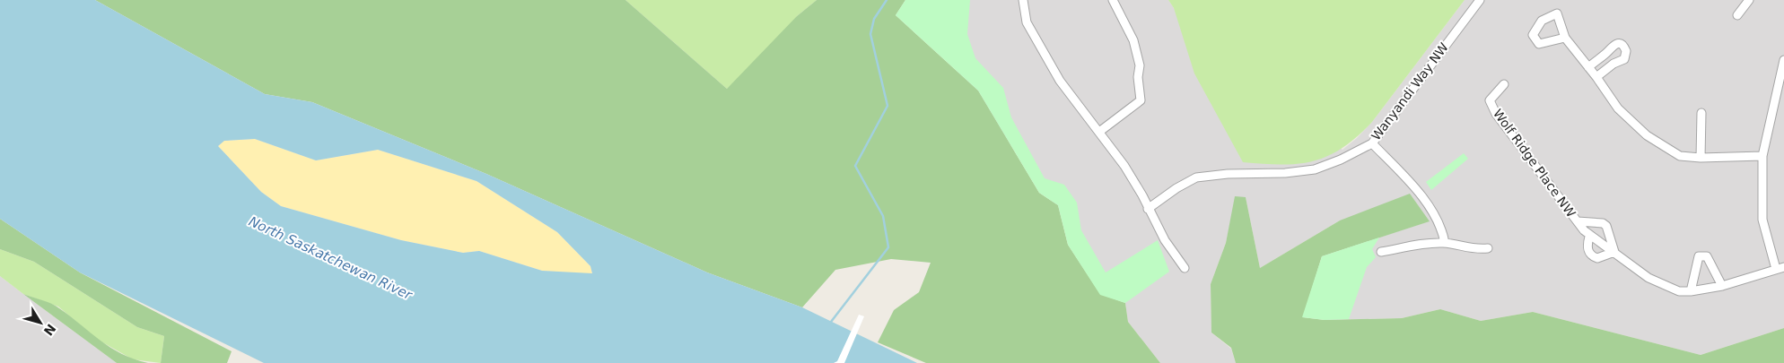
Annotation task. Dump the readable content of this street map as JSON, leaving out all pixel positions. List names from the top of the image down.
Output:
{
  "streets": {
    "street": ["Wanyandi Way NW", "Wolf Ridge Place NW"]
  },
  "water": ["North Saskatchewan River"],
  "north": "bottom right"
}
